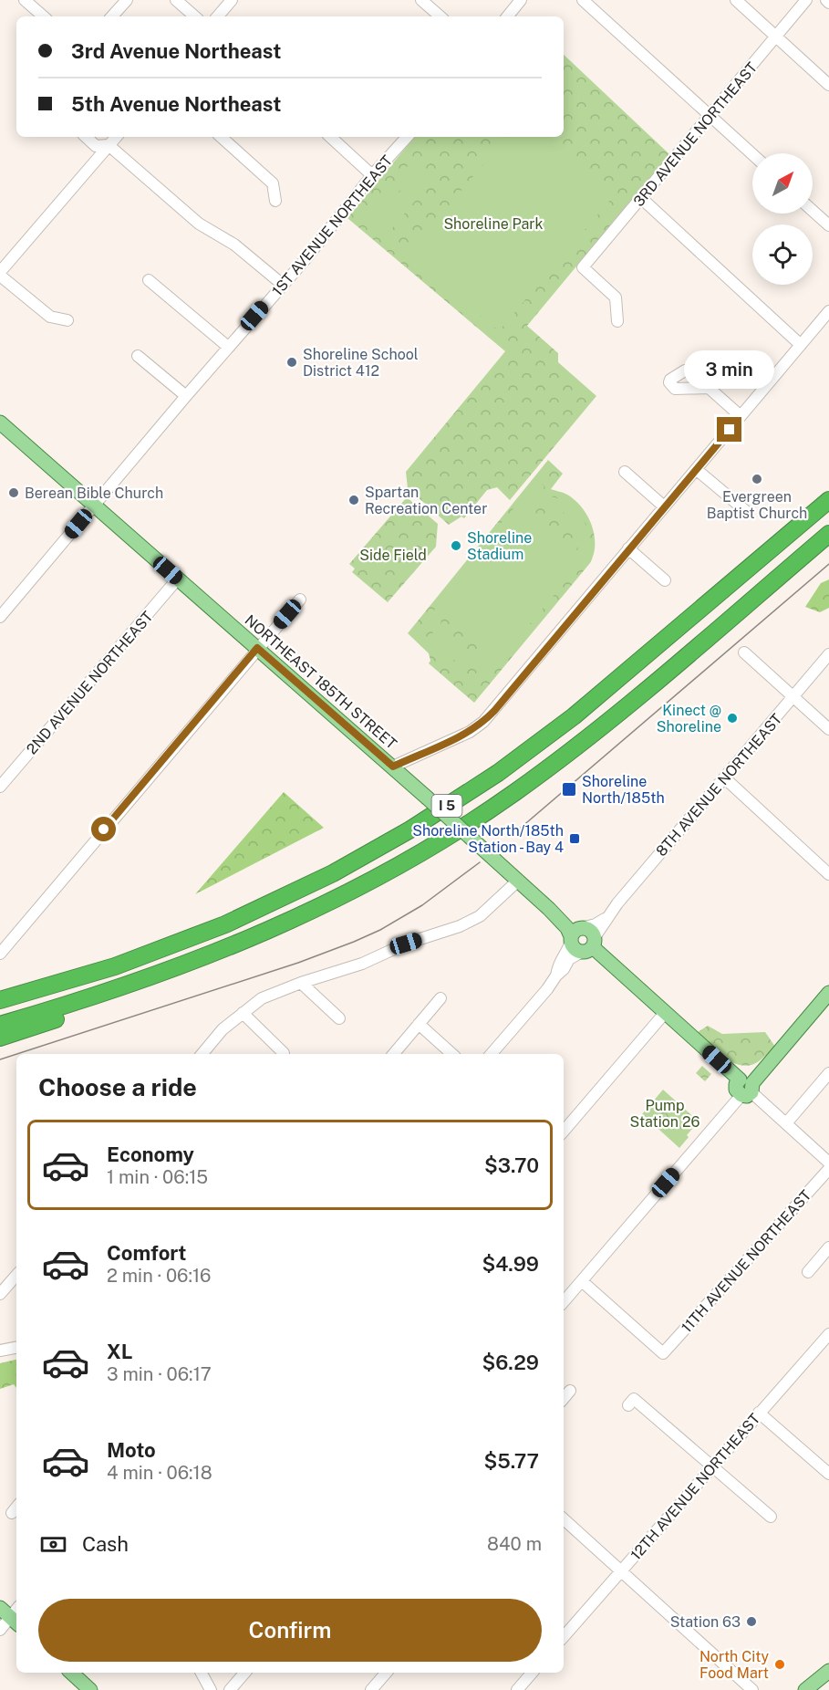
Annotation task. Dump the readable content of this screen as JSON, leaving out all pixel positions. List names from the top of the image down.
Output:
{
  "streets": {
    "highway": ["I 5"],
    "main road": ["NORTHEAST 185TH STREET"],
    "street": [
      "3RD AVENUE NORTHEAST",
      "1ST AVENUE NORTHEAST",
      "2ND AVENUE NORTHEAST",
      "8TH AVENUE NORTHEAST",
      "11TH AVENUE NORTHEAST",
      "12TH AVENUE NORTHEAST"
    ]
  },
  "crossings": [
    ["1ST AVENUE NORTHEAST", "NORTHEAST 185TH STREET"],
    ["NORTHEAST 185TH STREET", "2ND AVENUE NORTHEAST"],
    ["NORTHEAST 185TH STREET", "8TH AVENUE NORTHEAST"]
  ],
  "parks": ["Shoreline Park", "Side Field", "Pump Station 26"],
  "places": {
    "other": [
      "Shoreline School District 412",
      "Evergreen Baptist Church",
      "Berean Bible Church",
      "Spartan Recreation Center",
      "Shoreline Stadium",
      "Kinect @ Shoreline",
      "Station 63",
      "North City Food Mart"
    ],
    "transit": ["Shoreline North/185th", "Shoreline North/185th Station - Bay 4"]
  },
  "north": "top right",
  "page": {
    "banner": ["3rd Avenue Northeast", "5th Avenue Northeast"],
    "bubble": "3 min",
    "heading": "Choose a ride",
    "list": [
      {
        "name": "Economy",
        "note": "1 min · 06:15",
        "value": "$3.70"
      },
      {
        "name": "Comfort",
        "note": "2 min · 06:16",
        "value": "$4.99"
      },
      {
        "name": "XL",
        "note": "3 min · 06:17",
        "value": "$6.29"
      },
      {
        "name": "Moto",
        "note": "4 min · 06:18",
        "value": "$5.77"
      }
    ],
    "pay": ["Cash", "840 m"],
    "buttons": "Confirm"
  }
}
